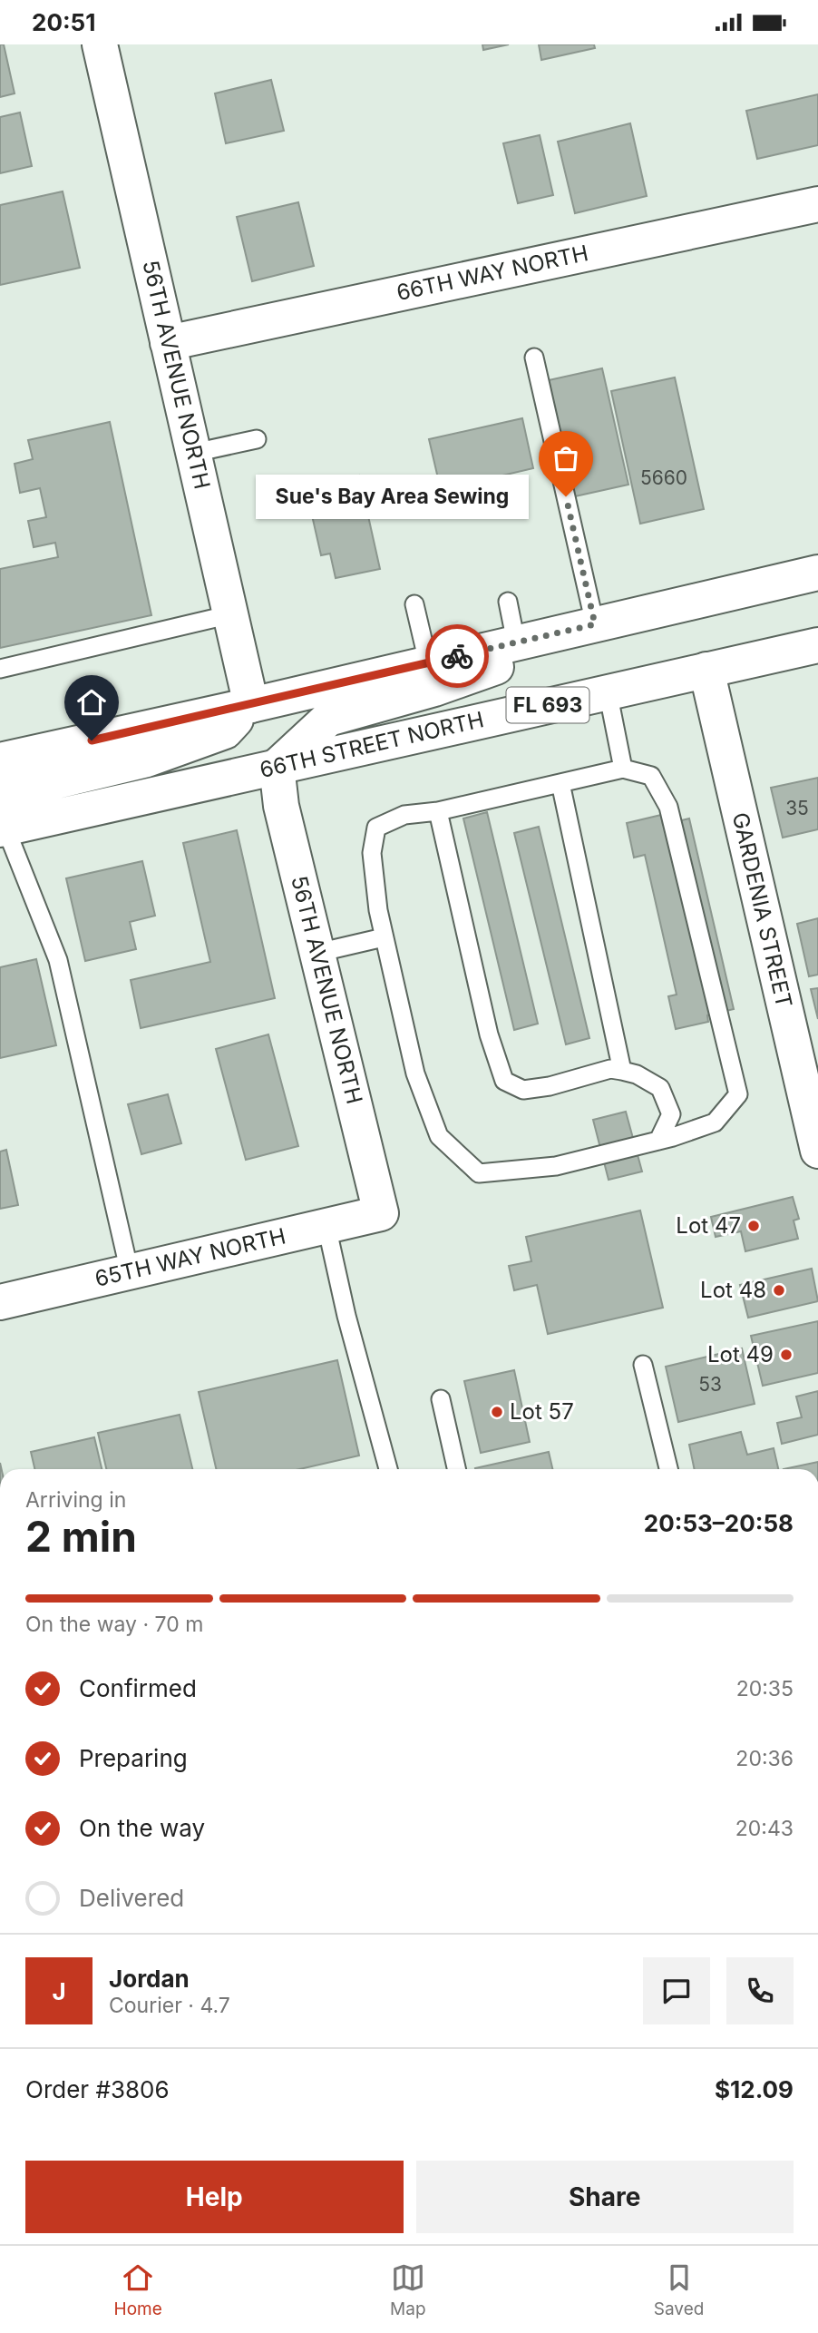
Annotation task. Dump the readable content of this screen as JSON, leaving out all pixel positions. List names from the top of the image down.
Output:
{
  "streets": {
    "street": [
      "66TH WAY NORTH",
      "56TH AVENUE NORTH",
      "FL 693",
      "66TH STREET NORTH",
      "GARDENIA STREET",
      "65TH WAY NORTH"
    ]
  },
  "crossings": [
    ["66TH WAY NORTH", "56TH AVENUE NORTH"],
    ["56TH AVENUE NORTH", "66TH STREET NORTH"],
    ["56TH AVENUE NORTH", "65TH WAY NORTH"],
    ["66TH STREET NORTH", "GARDENIA STREET"]
  ],
  "places": [
    "Sue's Bay Area Sewing",
    "Lot 47",
    "Lot 48",
    "Lot 49",
    "Lot 57"
  ],
  "house_numbers": ["5660", "35", "53"],
  "page": {
    "status": "20:51",
    "bubble": "Sue's Bay Area Sewing",
    "heading": ["2 min", "Arriving in", "20:53–20:58"],
    "panel": [
      "Jordan",
      "Courier · 4.7",
      "Order #3806",
      "$12.09"
    ],
    "bar": "On the way · 70 m",
    "list": [
      ["Confirmed", "20:35"],
      ["Preparing", "20:36"],
      ["On the way", "20:43"],
      "Delivered"
    ],
    "round": "J",
    "buttons": ["Help", "Share"],
    "tabs": ["Home", "Map", "Saved"]
  }
}
